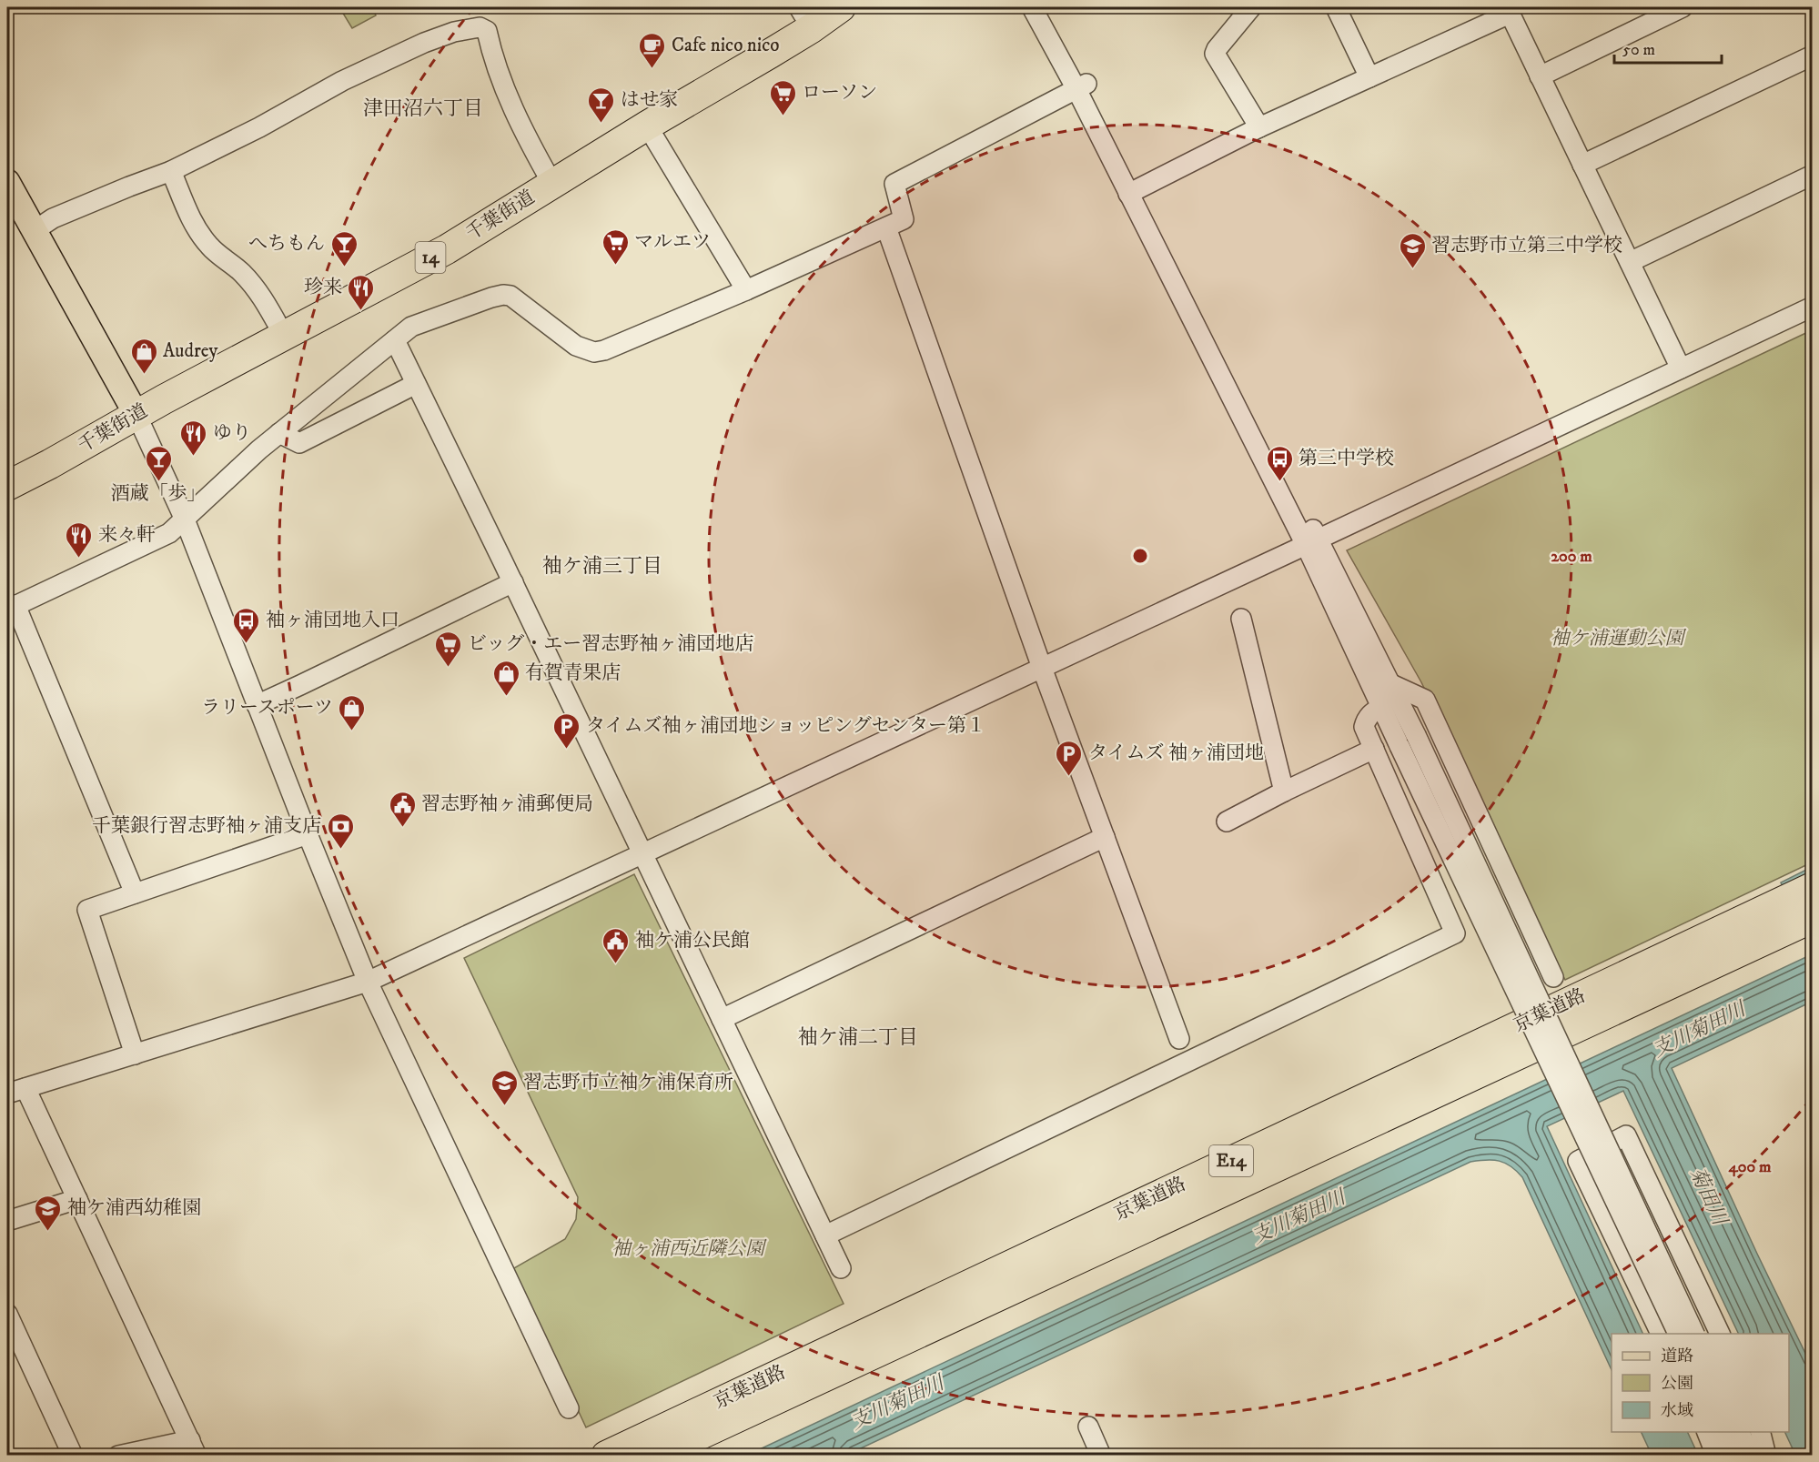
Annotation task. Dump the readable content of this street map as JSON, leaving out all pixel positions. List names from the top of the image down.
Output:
{
  "streets": {
    "highway": [
      "千葉街道",
      "14",
      "京葉道路",
      "E14"
    ]
  },
  "districts": ["津田沼六丁目", "袖ケ浦三丁目", "袖ケ浦二丁目"],
  "water": ["支川菊田川", "菊田川"],
  "parks": ["袖ケ浦運動公園", "袖ヶ浦西近隣公園"],
  "places": {
    "cafe": ["Cafe nico nico"],
    "supermarket": ["ローソン", "マルエツ", "ビッグ・エー習志野袖ヶ浦団地店"],
    "bar": ["はせ家", "へちもん", "酒蔵「歩」"],
    "school or university": ["習志野市立第三中学校", "習志野市立袖ケ浦保育所", "袖ケ浦西幼稚園"],
    "restaurant": ["珍来", "ゆり", "来々軒"],
    "shop": ["Audrey", "有賀青果店", "ラリースポーツ"],
    "bus stop": ["第三中学校", "袖ヶ浦団地入口"],
    "parking": ["タイムズ袖ヶ浦団地ショッピングセンター第１", "タイムズ 袖ヶ浦団地"],
    "public building": ["習志野袖ヶ浦郵便局", "袖ケ浦公民館"],
    "bank": ["千葉銀行習志野袖ヶ浦支店"]
  },
  "legend": ["道路", "公園", "水域"],
  "scale_bar": "50 m",
  "rings": ["200 m", "400 m"]
}
